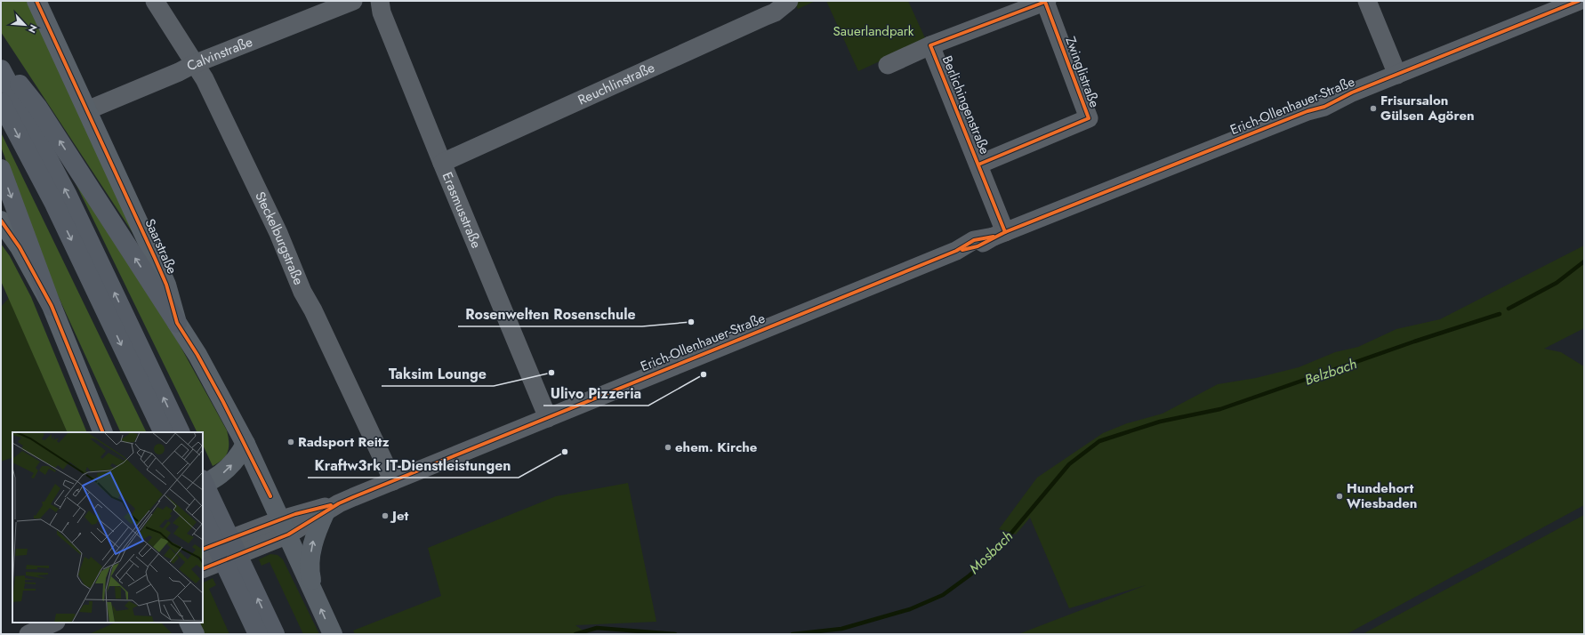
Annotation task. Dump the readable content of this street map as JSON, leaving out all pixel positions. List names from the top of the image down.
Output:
{
  "streets": {
    "main road": ["Saarstraße"],
    "street": [
      "Calvinstraße",
      "Zwinglistraße",
      "Reuchlinstraße",
      "Berlichingenstraße",
      "Erich-Ollenhauer-Straße",
      "Erasmusstraße",
      "Steckelburgstraße"
    ]
  },
  "crossings": [
    ["Calvinstraße", "Steckelburgstraße"],
    ["Calvinstraße", "Saarstraße"],
    ["Zwinglistraße", "Berlichingenstraße"],
    ["Reuchlinstraße", "Erasmusstraße"],
    ["Berlichingenstraße", "Erich-Ollenhauer-Straße"],
    ["Erich-Ollenhauer-Straße", "Erasmusstraße"],
    ["Erich-Ollenhauer-Straße", "Steckelburgstraße"],
    ["Erich-Ollenhauer-Straße", "Saarstraße"]
  ],
  "water": ["Belzbach", "Mosbach"],
  "parks": ["Sauerlandpark"],
  "places": [
    "Frisursalon Gülsen Agören",
    "Rosenwelten Rosenschule",
    "Taksim Lounge",
    "Ulivo Pizzeria",
    "Radsport Reitz",
    "ehem. Kirche",
    "Kraftw3rk IT-Dienstleistungen",
    "Hundehort Wiesbaden",
    "Jet"
  ],
  "north": "bottom right"
}
